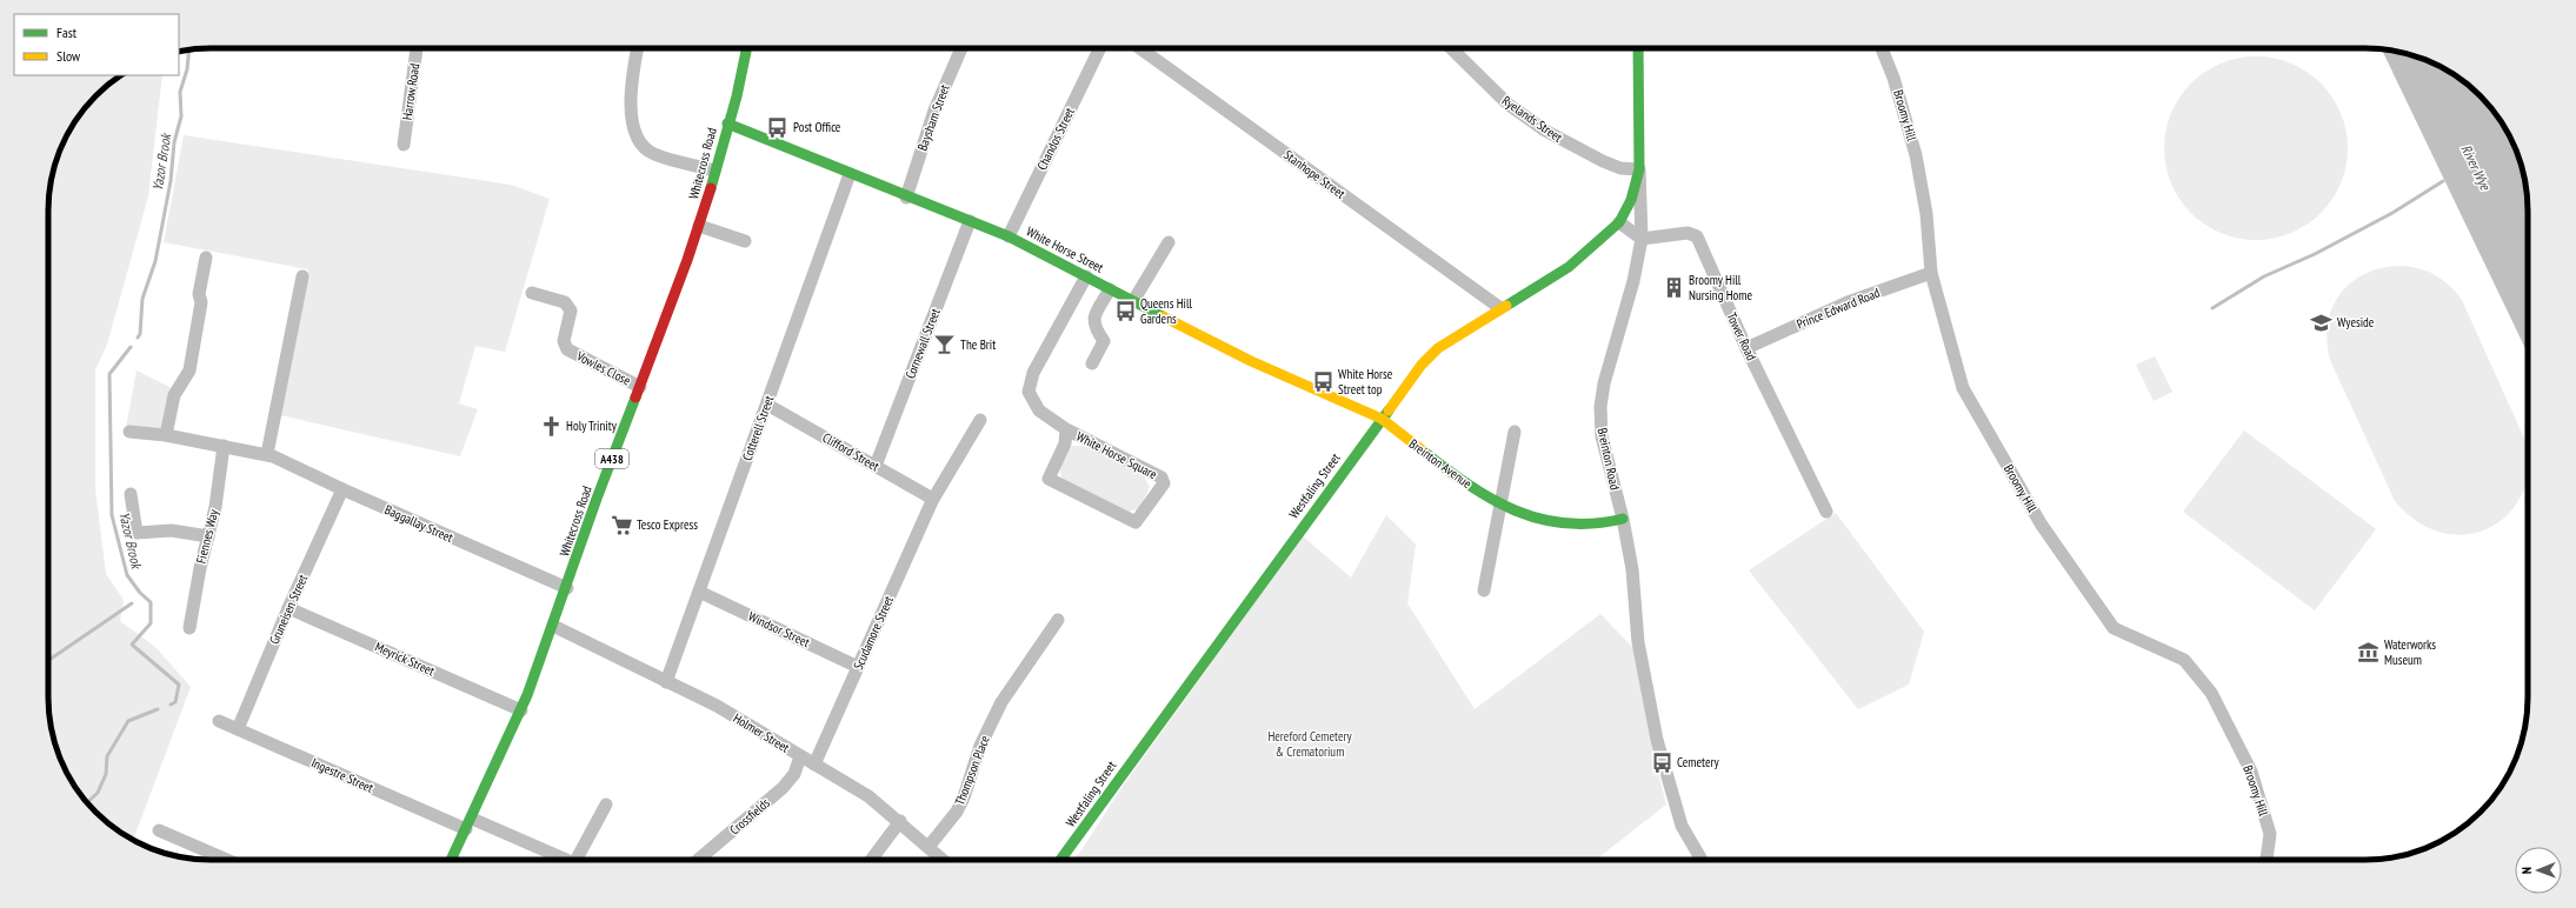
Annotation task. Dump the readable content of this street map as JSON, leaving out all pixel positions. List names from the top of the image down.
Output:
{
  "streets": {
    "main road": [
      "Whitecross Road",
      "White Horse Street",
      "A438",
      "Breinton Road",
      "Breinton Avenue",
      "Westfaling Street"
    ],
    "street": [
      "Harrow Road",
      "Broomy Hill",
      "Baysham Street",
      "Ryelands Street",
      "Chandos Street",
      "Stanhope Street",
      "Prince Edward Road",
      "Tower Road",
      "Cornewall Street",
      "Vowles Close",
      "Cotterell Street",
      "Clifford Street",
      "White Horse Square",
      "Baggallay Street",
      "Fiennes Way",
      "Gruneisen Street",
      "Windsor Street",
      "Scudamore Street",
      "Meyrick Street",
      "Holmer Street",
      "Thompson Place",
      "Ingestre Street",
      "Crossfields"
    ]
  },
  "crossings": [
    ["Broomy Hill", "Prince Edward Road"],
    ["Baysham Street", "White Horse Street"],
    ["Ryelands Street", "Breinton Road"],
    ["Ryelands Street", "Westfaling Street"],
    ["Chandos Street", "White Horse Street"],
    ["Whitecross Road", "White Horse Street"],
    ["Whitecross Road", "Vowles Close"],
    ["Whitecross Road", "Baggallay Street"],
    ["Whitecross Road", "Meyrick Street"],
    ["Whitecross Road", "Holmer Street"],
    ["Whitecross Road", "Ingestre Street"],
    ["Stanhope Street", "Westfaling Street"],
    ["White Horse Street", "Cornewall Street"],
    ["White Horse Street", "Cotterell Street"],
    ["White Horse Street", "White Horse Square"],
    ["White Horse Street", "Breinton Avenue"],
    ["White Horse Street", "Westfaling Street"],
    ["Prince Edward Road", "Tower Road"],
    ["Tower Road", "Breinton Road"],
    ["Cornewall Street", "Clifford Street"],
    ["Cotterell Street", "Clifford Street"],
    ["Cotterell Street", "Windsor Street"],
    ["Cotterell Street", "Holmer Street"],
    ["Clifford Street", "Scudamore Street"],
    ["Breinton Road", "Breinton Avenue"],
    ["Breinton Road", "Westfaling Street"],
    ["Breinton Avenue", "Westfaling Street"],
    ["Baggallay Street", "Fiennes Way"],
    ["Baggallay Street", "Gruneisen Street"],
    ["Gruneisen Street", "Meyrick Street"],
    ["Gruneisen Street", "Ingestre Street"],
    ["Windsor Street", "Scudamore Street"],
    ["Scudamore Street", "Holmer Street"],
    ["Holmer Street", "Thompson Place"],
    ["Holmer Street", "Crossfields"]
  ],
  "water": ["Yazor Brook", "River Wye"],
  "parks": ["Hereford Cemetery & Crematorium"],
  "places": {
    "bus stop": [
      "Post Office",
      "Queens Hill Gardens",
      "White Horse Street top",
      "Cemetery"
    ],
    "building": ["Broomy Hill Nursing Home"],
    "school or university": ["Wyeside"],
    "bar": ["The Brit"],
    "church": ["Holy Trinity"],
    "supermarket": ["Tesco Express"],
    "museum": ["Waterworks Museum"]
  },
  "legend": ["Fast", "Slow"],
  "north": "left"
}
